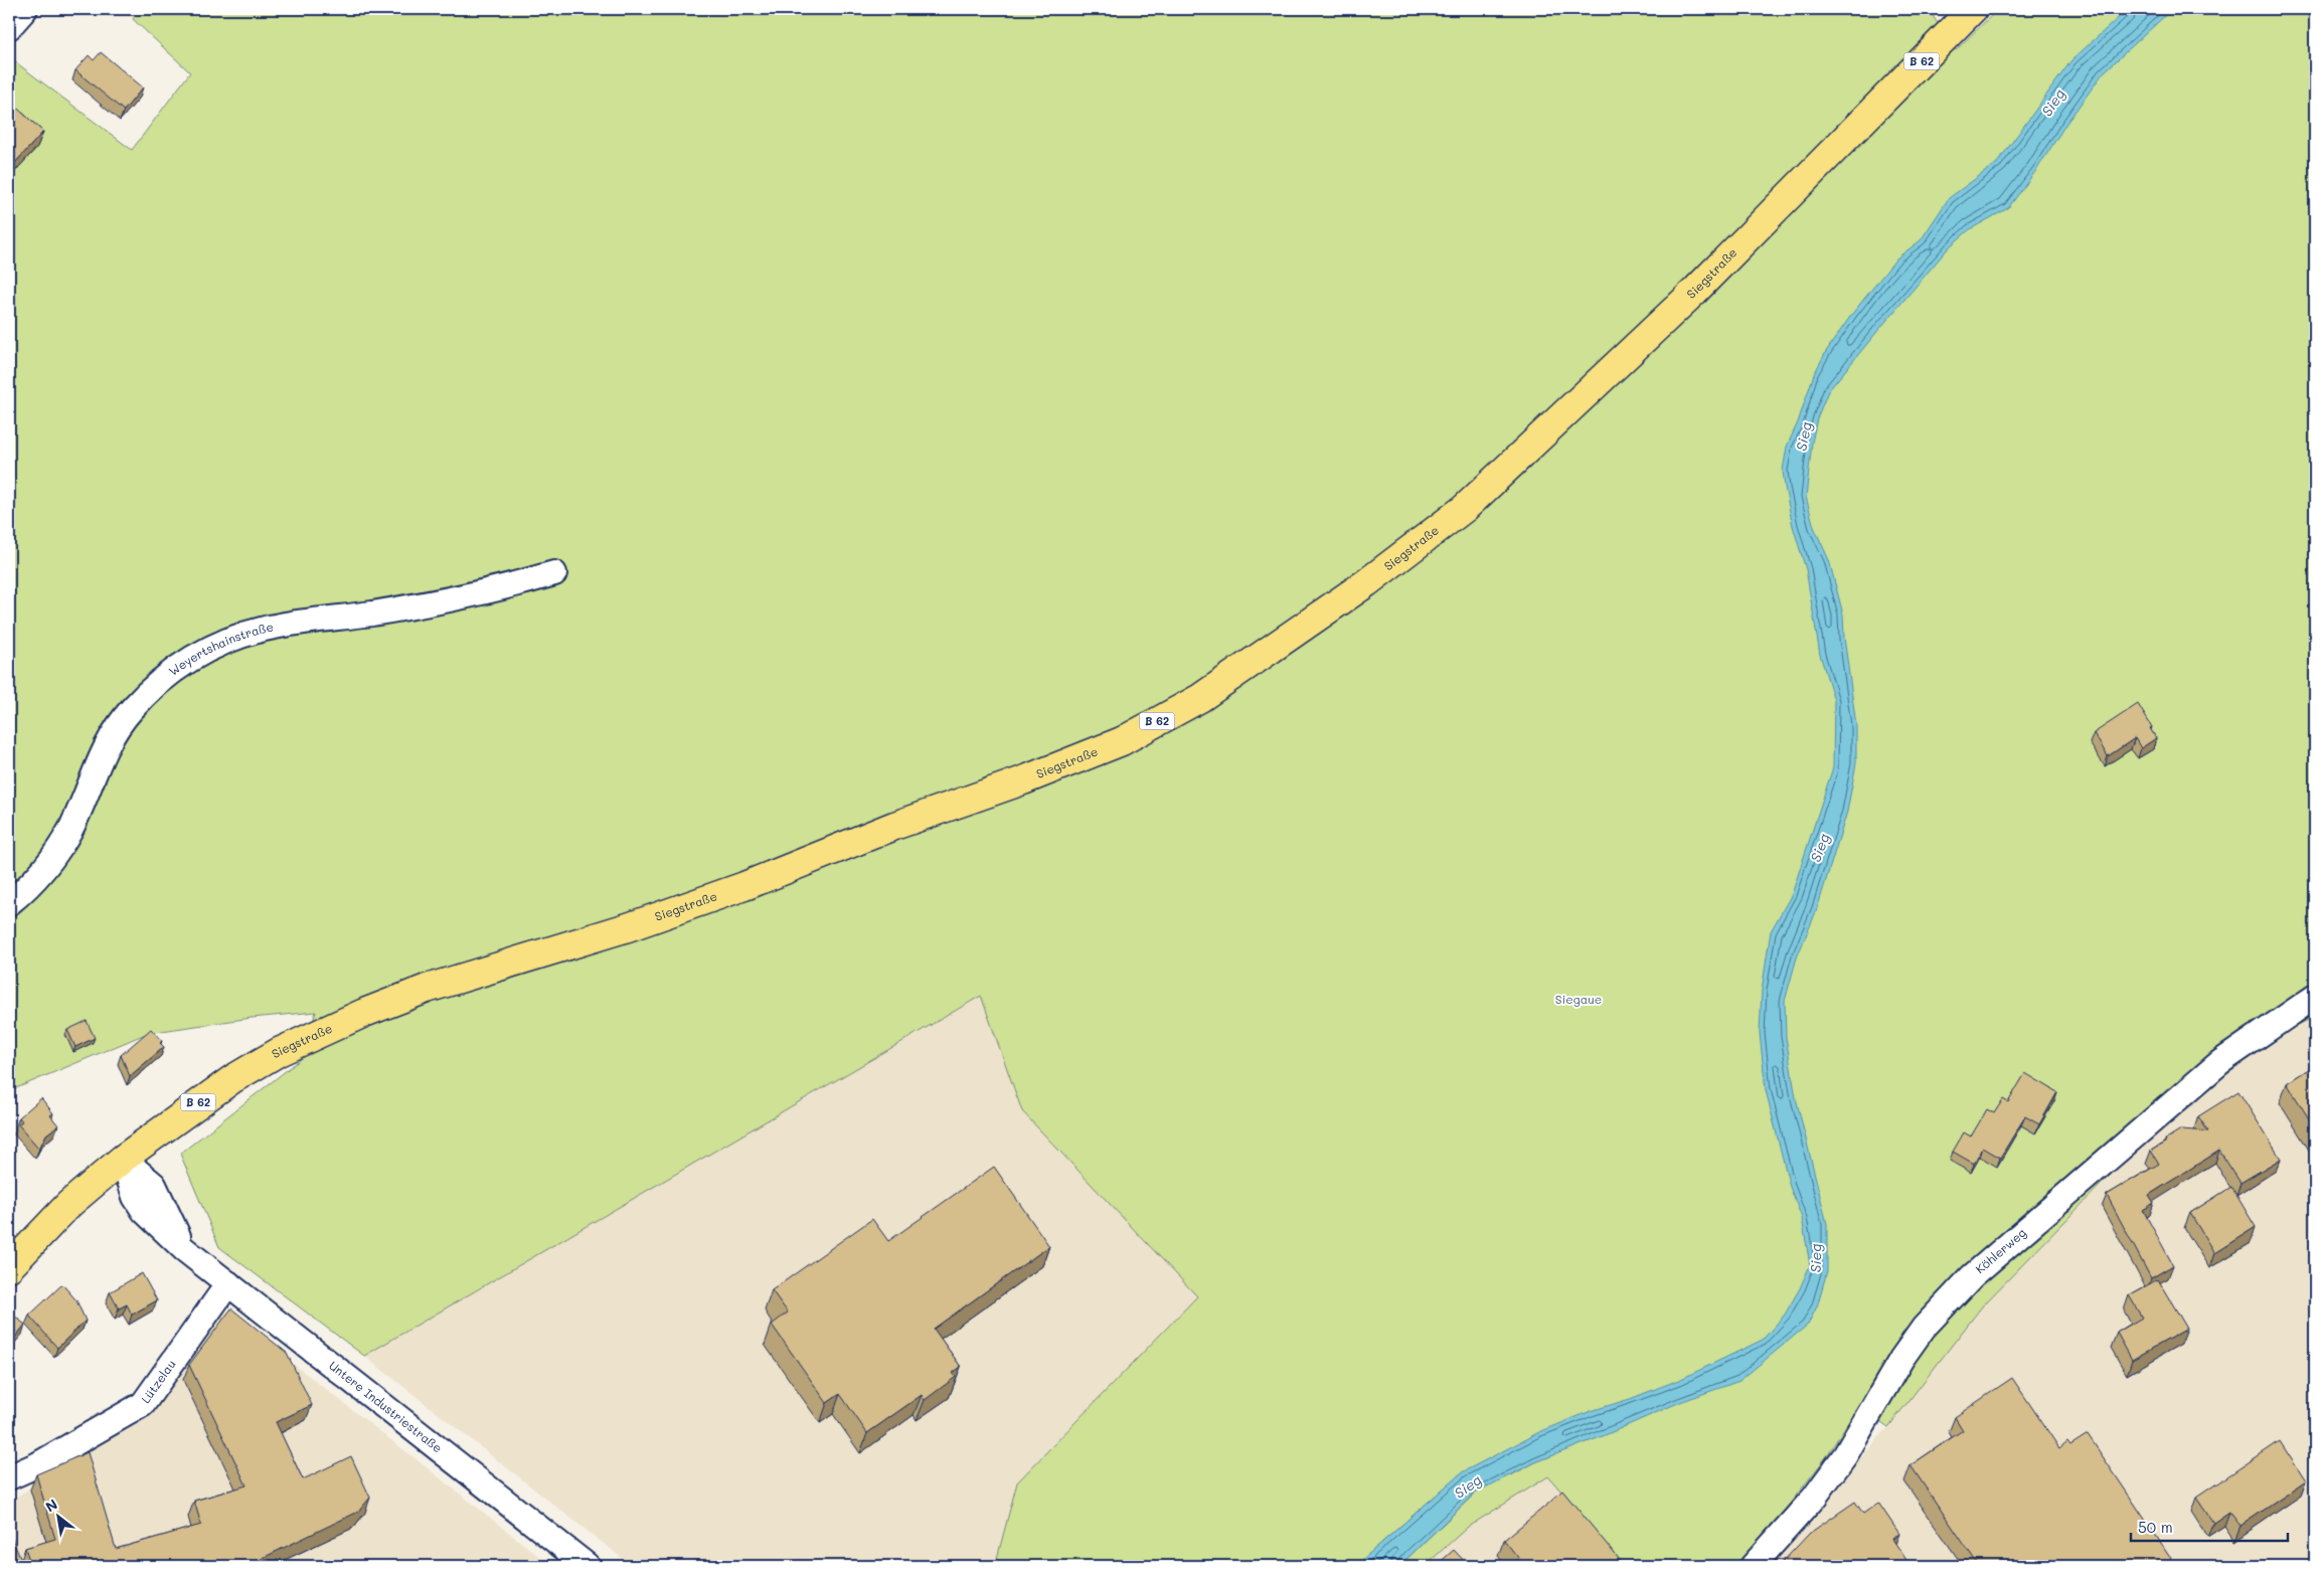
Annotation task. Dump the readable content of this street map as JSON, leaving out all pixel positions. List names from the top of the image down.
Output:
{
  "streets": {
    "main road": ["B 62", "Siegstraße"],
    "street": [
      "Weyertshainstraße",
      "Köhlerweg",
      "Lützelau",
      "Untere Industriestraße"
    ]
  },
  "crossings": [
    ["Siegstraße", "Untere Industriestraße"],
    ["Lützelau", "Untere Industriestraße"]
  ],
  "water": ["Sieg"],
  "parks": ["Siegaue"],
  "scale_bar": "50 m",
  "north": "top left"
}
